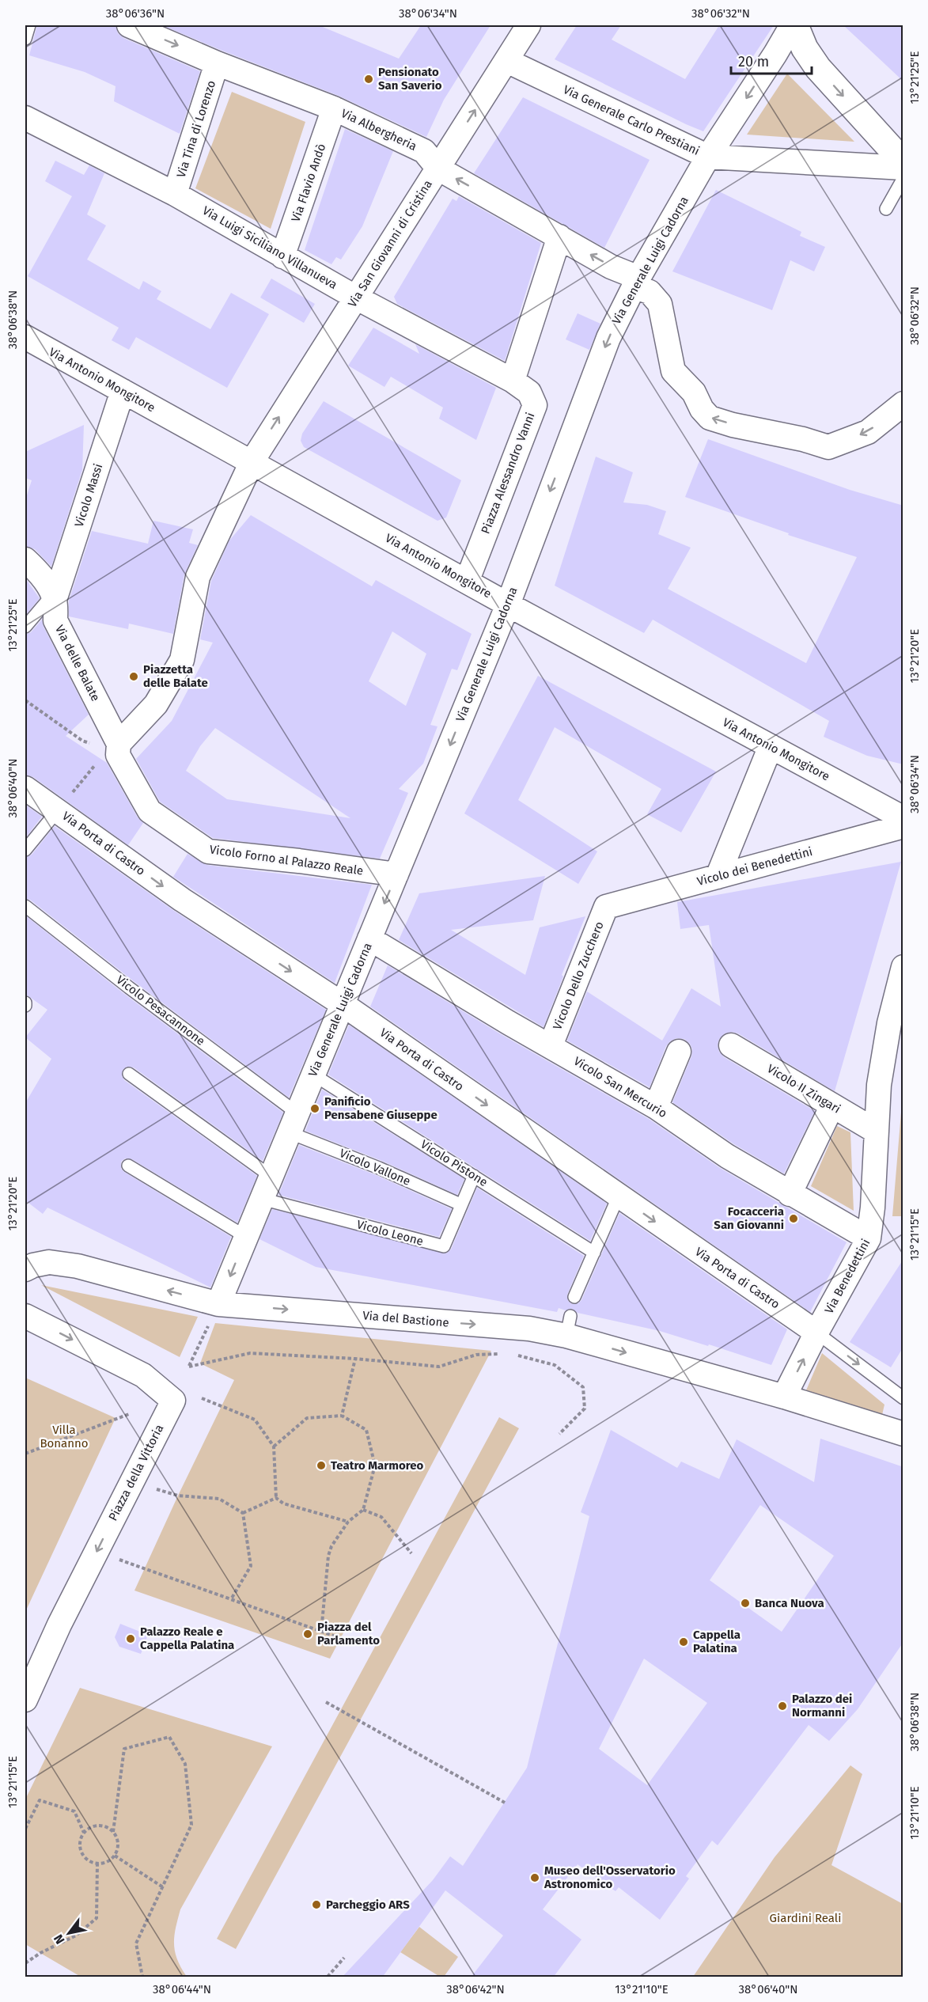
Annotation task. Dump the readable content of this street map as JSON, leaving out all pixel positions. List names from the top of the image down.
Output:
{
  "streets": {
    "street": [
      "Via Generale Carlo Prestiani",
      "Via Tina di Lorenzo",
      "Via Albergheria",
      "Via Flavio Andò",
      "Via San Giovanni di Cristina",
      "Via Luigi Siciliano Villanueva",
      "Via Generale Luigi Cadorna",
      "Via Antonio Mongitore",
      "Piazza Alessandro Vanni",
      "Vicolo Massi",
      "Via delle Balate",
      "Via Porta di Castro",
      "Vicolo Forno al Palazzo Reale",
      "Vicolo dei Benedettini",
      "Vicolo Dello Zucchero",
      "Vicolo San Mercurio",
      "Vicolo II Zingari",
      "Via Benedettini",
      "Via del Bastione",
      "Piazza della Vittoria"
    ],
    "lane": [
      "Vicolo Pesacannone",
      "Vicolo Pistone",
      "Vicolo Vallone",
      "Vicolo Leone"
    ]
  },
  "crossings": [
    ["Via Generale Carlo Prestiani", "Via San Giovanni di Cristina"],
    ["Via Generale Carlo Prestiani", "Via Generale Luigi Cadorna"],
    ["Via Tina di Lorenzo", "Via Albergheria"],
    ["Via Tina di Lorenzo", "Via Luigi Siciliano Villanueva"],
    ["Via Albergheria", "Via Flavio Andò"],
    ["Via Albergheria", "Via San Giovanni di Cristina"],
    ["Via Albergheria", "Via Generale Luigi Cadorna"],
    ["Via Flavio Andò", "Via Luigi Siciliano Villanueva"],
    ["Via San Giovanni di Cristina", "Via Luigi Siciliano Villanueva"],
    ["Via San Giovanni di Cristina", "Via Antonio Mongitore"],
    ["Via San Giovanni di Cristina", "Via delle Balate"],
    ["Via San Giovanni di Cristina", "Vicolo Forno al Palazzo Reale"],
    ["Via Luigi Siciliano Villanueva", "Piazza Alessandro Vanni"],
    ["Via Generale Luigi Cadorna", "Via Antonio Mongitore"],
    ["Via Generale Luigi Cadorna", "Via Porta di Castro"],
    ["Via Generale Luigi Cadorna", "Vicolo Forno al Palazzo Reale"],
    ["Via Generale Luigi Cadorna", "Vicolo Pesacannone"],
    ["Via Generale Luigi Cadorna", "Vicolo San Mercurio"],
    ["Via Generale Luigi Cadorna", "Vicolo Pistone"],
    ["Via Generale Luigi Cadorna", "Vicolo Vallone"],
    ["Via Generale Luigi Cadorna", "Vicolo Leone"],
    ["Via Generale Luigi Cadorna", "Via del Bastione"],
    ["Via Antonio Mongitore", "Piazza Alessandro Vanni"],
    ["Via Antonio Mongitore", "Vicolo Massi"],
    ["Vicolo Massi", "Via delle Balate"],
    ["Via delle Balate", "Vicolo Forno al Palazzo Reale"],
    ["Via Porta di Castro", "Via Benedettini"],
    ["Vicolo dei Benedettini", "Vicolo Dello Zucchero"],
    ["Vicolo Dello Zucchero", "Vicolo San Mercurio"],
    ["Vicolo Pesacannone", "Vicolo Vallone"],
    ["Vicolo San Mercurio", "Via Benedettini"],
    ["Vicolo II Zingari", "Via Benedettini"],
    ["Vicolo Pistone", "Vicolo Leone"],
    ["Vicolo Vallone", "Vicolo Leone"],
    ["Via Benedettini", "Via del Bastione"]
  ],
  "one_way": ["Via San Giovanni di Cristina", "Via Generale Luigi Cadorna", "Via Porta di Castro"],
  "parks": ["Villa Bonanno", "Giardini Reali"],
  "places": [
    "Pensionato San Saverio",
    "Piazzetta delle Balate",
    "Panificio Pensabene Giuseppe",
    "Focacceria San Giovanni",
    "Teatro Marmoreo",
    "Banca Nuova",
    "Piazza del Parlamento",
    "Palazzo Reale e Cappella Palatina",
    "Cappella Palatina",
    "Palazzo dei Normanni",
    "Museo dell'Osservatorio Astronomico",
    "Parcheggio ARS"
  ],
  "scale_bar": "20 m",
  "north": "bottom left",
  "coordinates": [
    "38°06'36\"N",
    "38°06'34\"N",
    "38°06'32\"N",
    "13°21'25\"E",
    "38°06'38\"N",
    "13°21'20\"E",
    "38°06'40\"N",
    "13°21'15\"E",
    "13°21'10\"E",
    "38°06'44\"N",
    "38°06'42\"N"
  ]
}
